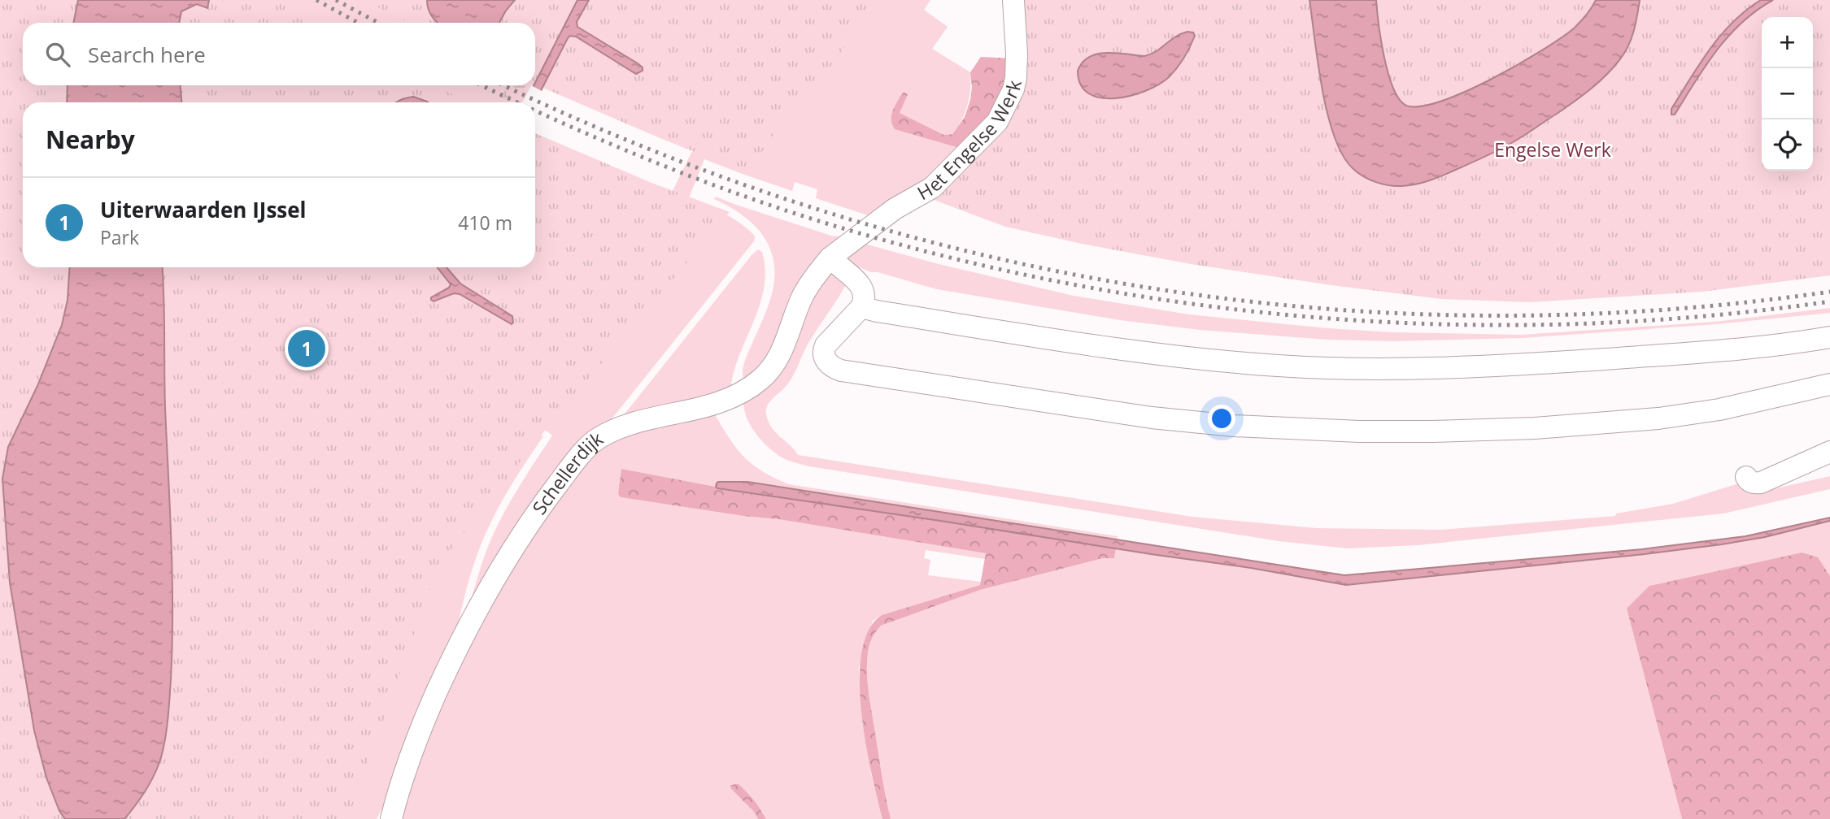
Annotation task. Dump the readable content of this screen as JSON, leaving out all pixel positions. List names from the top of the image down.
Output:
{
  "streets": {
    "street": ["Het Engelse Werk", "Schellerdijk"]
  },
  "crossings": [
    ["Het Engelse Werk", "Schellerdijk"]
  ],
  "parks": ["Engelse Werk"],
  "page": {
    "map_buttons": ["+", "−"],
    "search": "Search here",
    "heading": "Nearby",
    "list": [
      {
        "mark": "1",
        "name": "Uiterwaarden IJssel",
        "note": "Park",
        "value": "410 m"
      }
    ],
    "pins": "1"
  }
}
